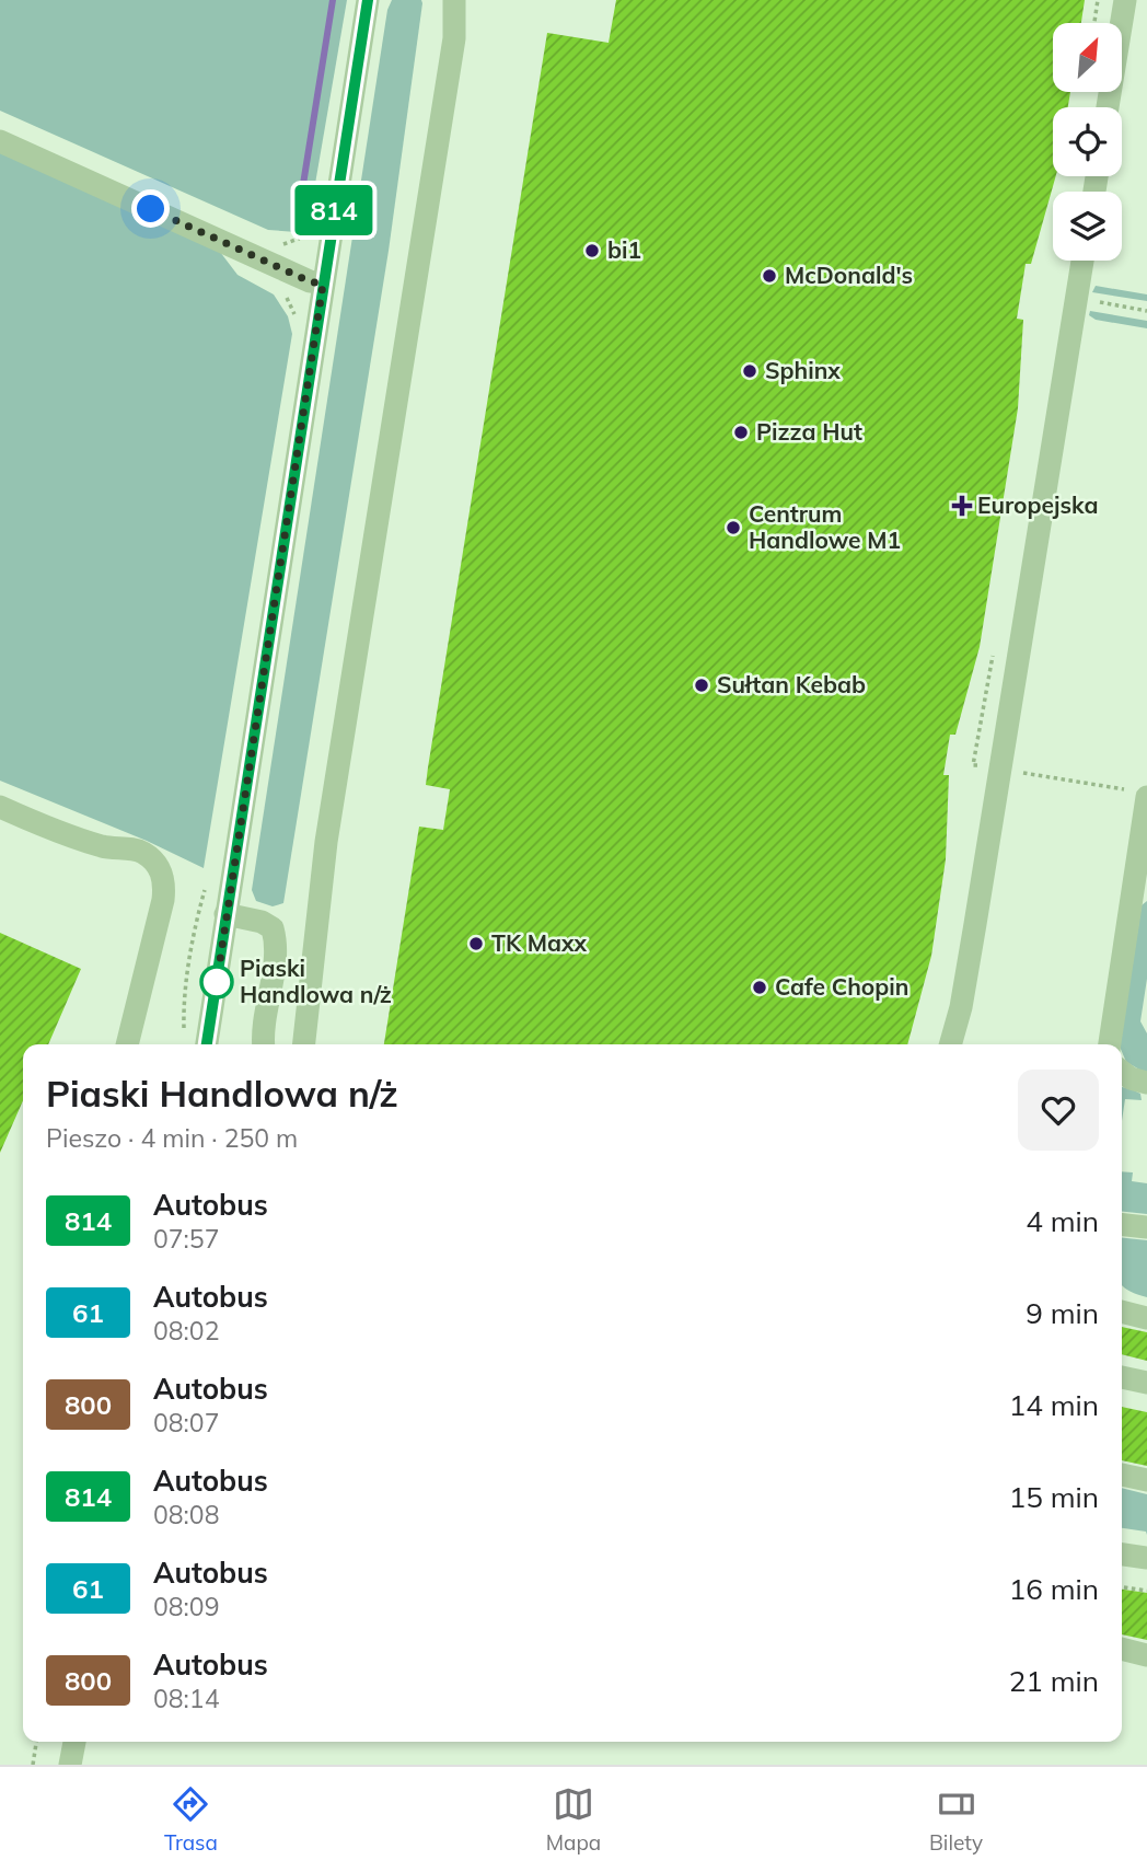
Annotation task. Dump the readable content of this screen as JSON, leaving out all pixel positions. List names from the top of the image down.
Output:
{
  "places": {
    "other": [
      "bi1",
      "McDonald's",
      "Sphinx",
      "Pizza Hut",
      "Centrum Handlowe M1",
      "Sułtan Kebab",
      "TK Maxx",
      "Piaski Handlowa n/ż",
      "Cafe Chopin"
    ],
    "health": ["Europejska"]
  },
  "lines": ["bus line 814"],
  "north": "top right",
  "page": {
    "on_map": "814",
    "heading": ["Piaski Handlowa n/ż", "Pieszo · 4 min · 250 m"],
    "list": [
      {
        "mark": "814",
        "name": "Autobus",
        "note": "07:57",
        "value": "4 min"
      },
      {
        "mark": "61",
        "name": "Autobus",
        "note": "08:02",
        "value": "9 min"
      },
      {
        "mark": "800",
        "name": "Autobus",
        "note": "08:07",
        "value": "14 min"
      },
      {
        "mark": "814",
        "name": "Autobus",
        "note": "08:08",
        "value": "15 min"
      },
      {
        "mark": "61",
        "name": "Autobus",
        "note": "08:09",
        "value": "16 min"
      },
      {
        "mark": "800",
        "name": "Autobus",
        "note": "08:14",
        "value": "21 min"
      }
    ],
    "tabs": ["Trasa", "Mapa", "Bilety"]
  }
}
